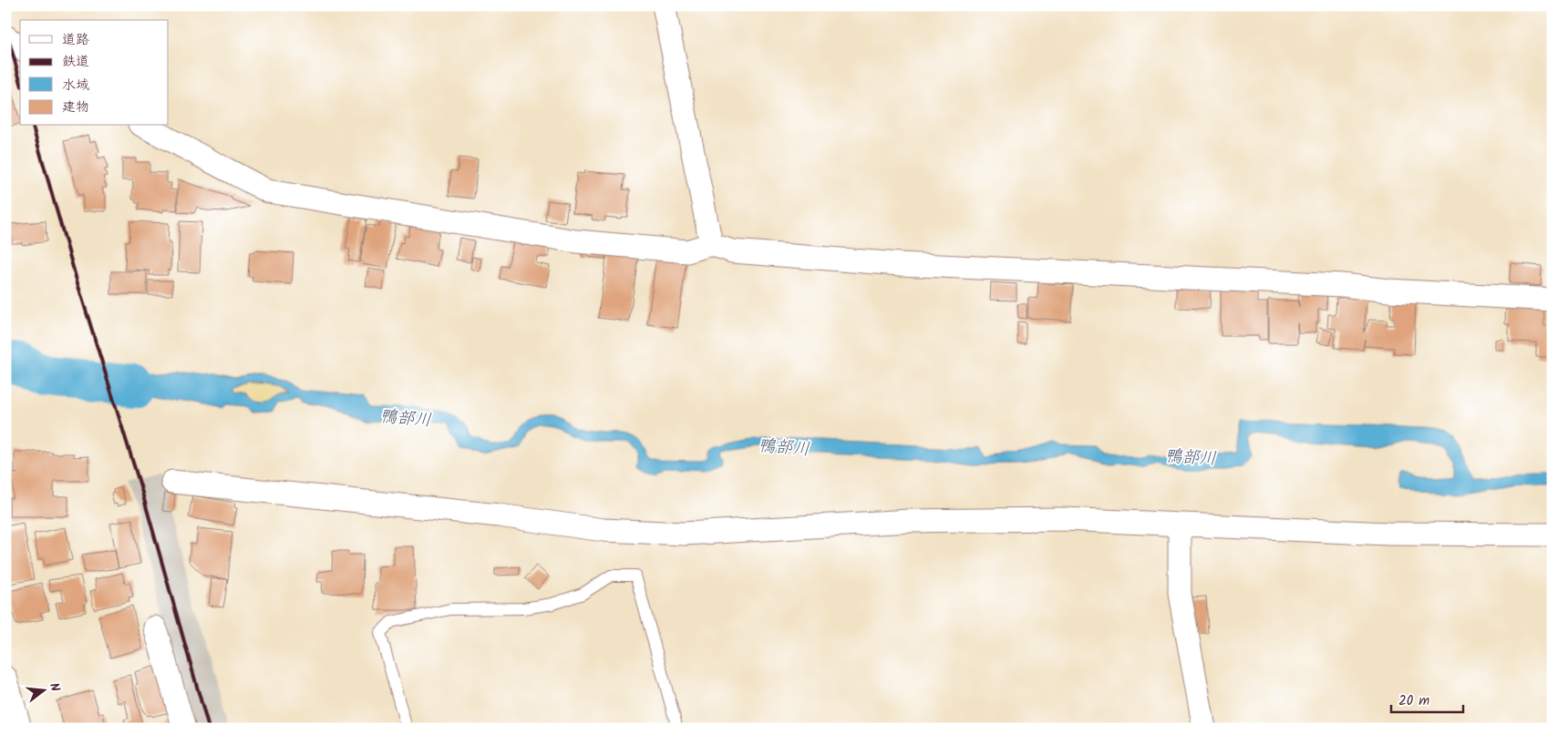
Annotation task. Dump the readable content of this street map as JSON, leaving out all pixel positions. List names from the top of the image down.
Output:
{
  "water": ["鴨部川"],
  "legend": [
    "道路",
    "鉄道",
    "水域",
    "建物"
  ],
  "scale_bar": "20 m",
  "north": "right"
}
